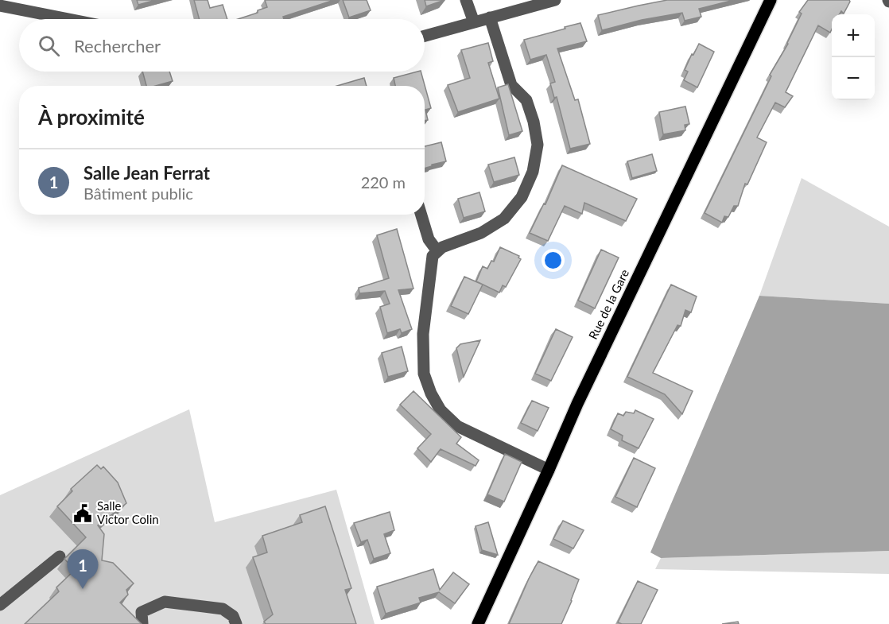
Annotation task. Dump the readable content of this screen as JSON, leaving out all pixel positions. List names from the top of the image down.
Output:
{
  "streets": {
    "main road": ["Rue de la Gare"]
  },
  "places": {
    "public building": ["Salle Victor Colin"]
  },
  "page": {
    "map_buttons": ["+", "−"],
    "search": "Rechercher",
    "heading": "À proximité",
    "list": [
      {
        "mark": "1",
        "name": "Salle Jean Ferrat",
        "note": "Bâtiment public",
        "value": "220 m"
      }
    ],
    "pins": "1"
  }
}
